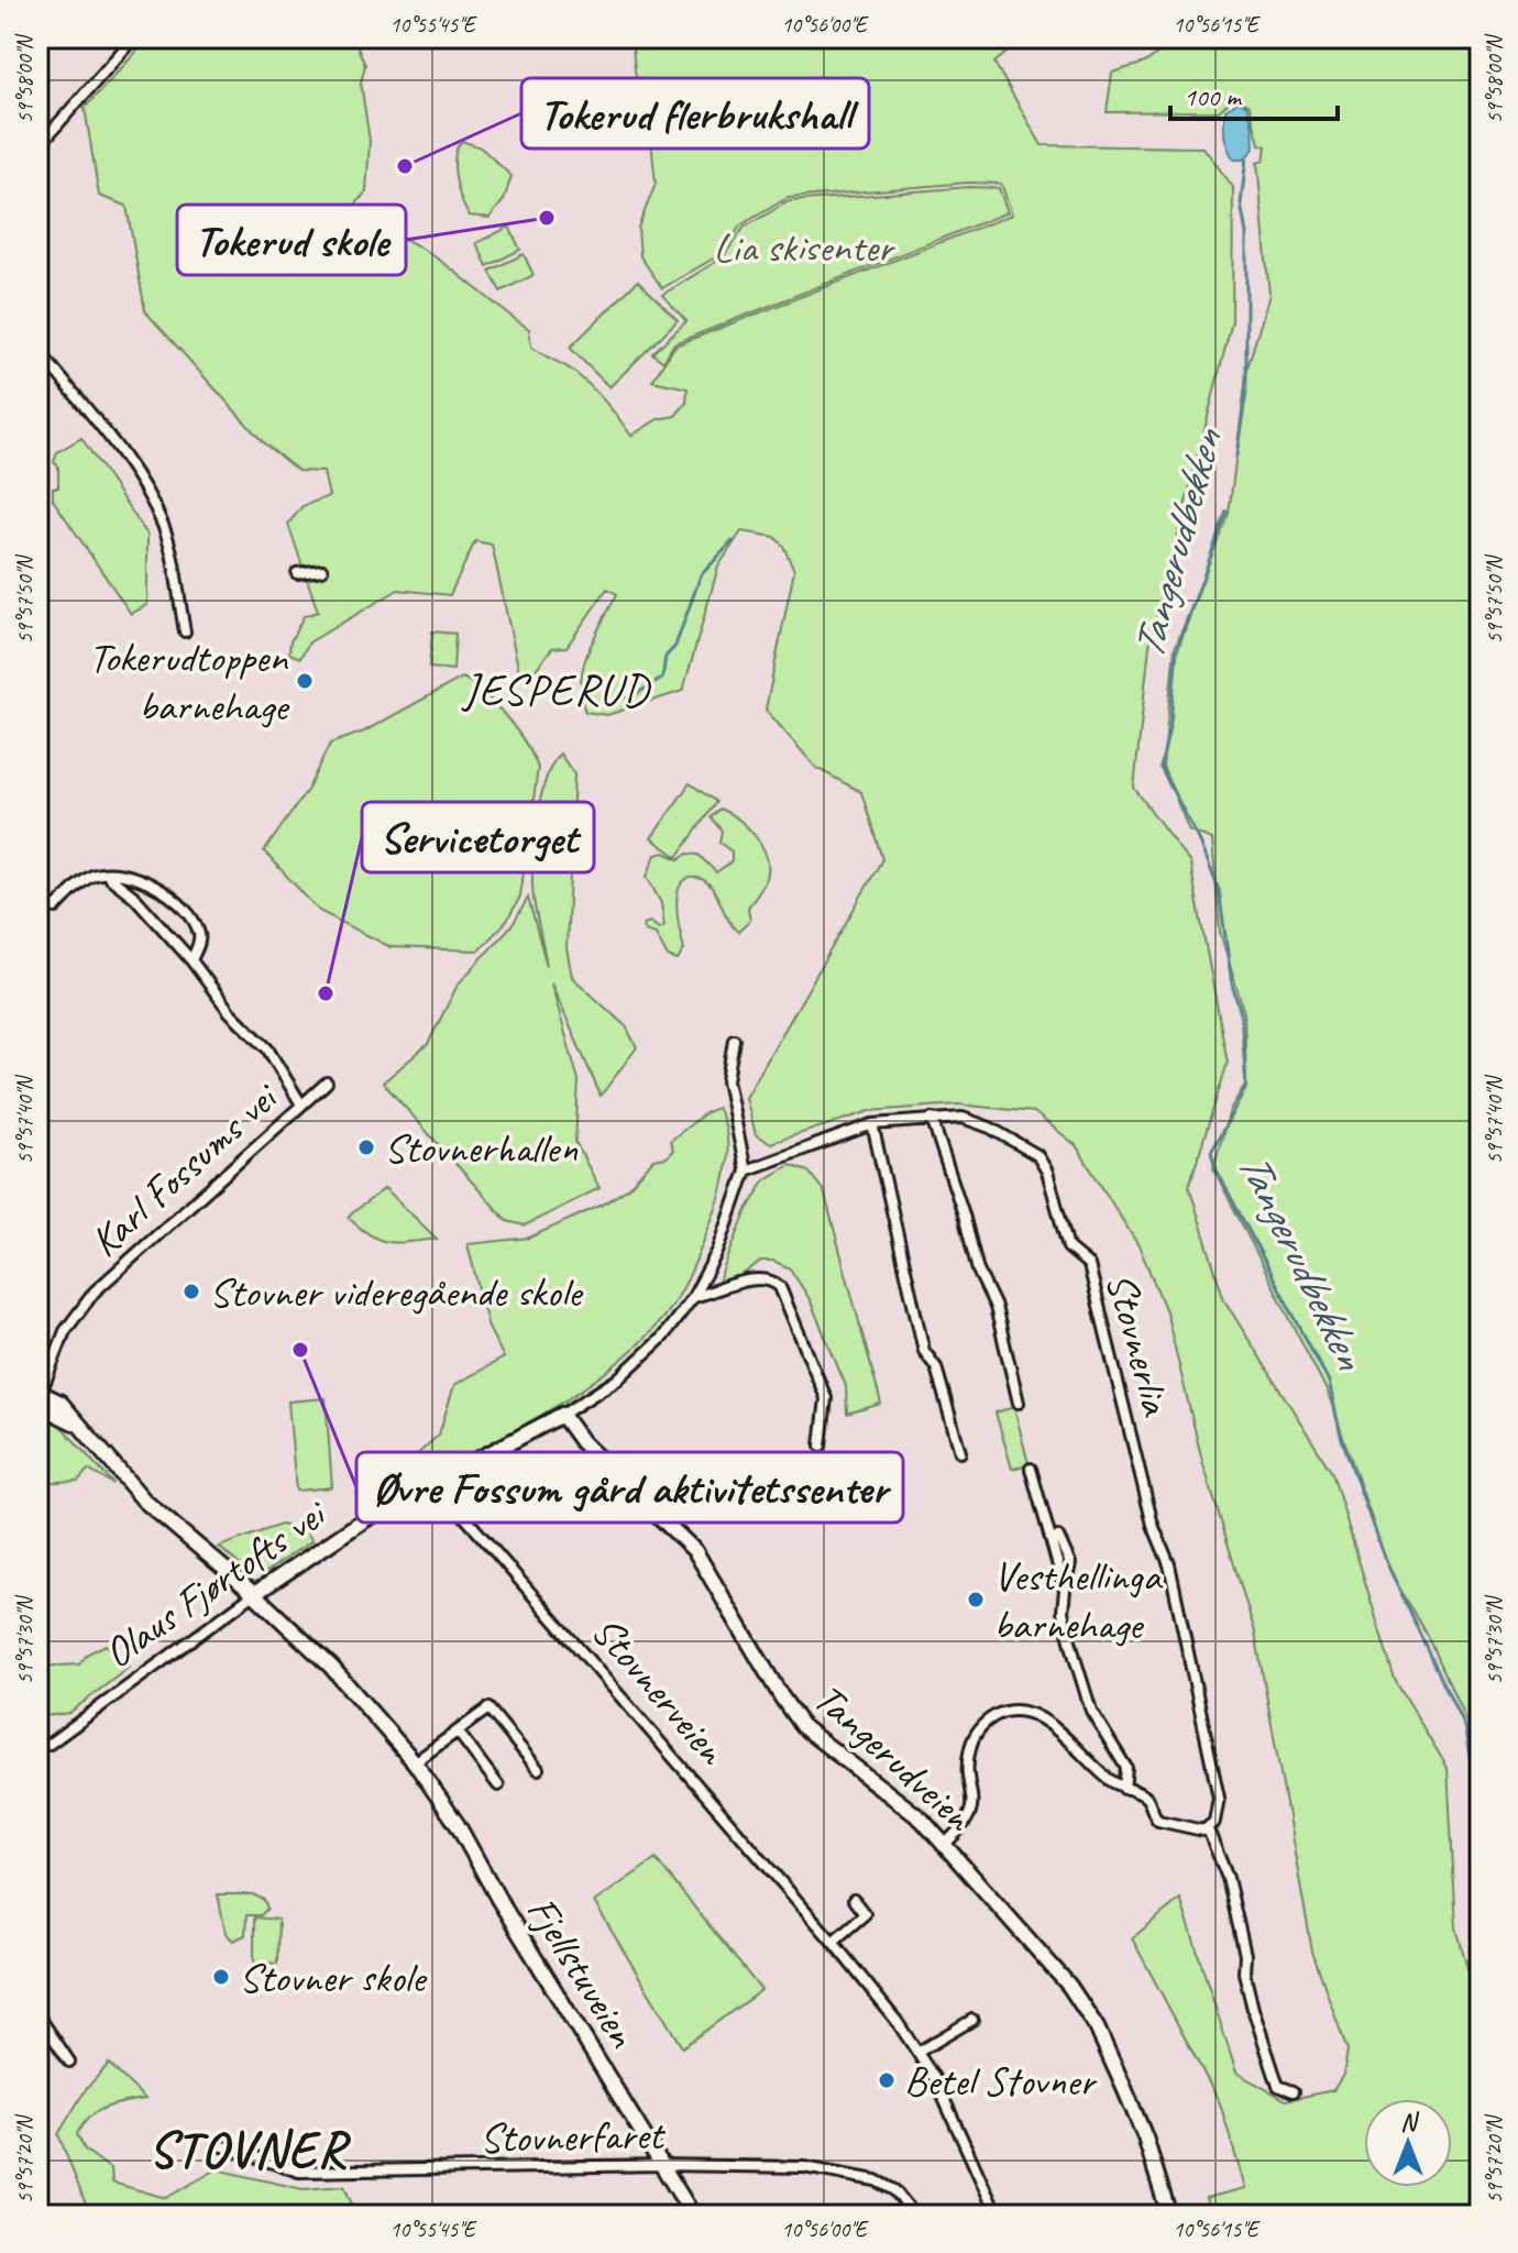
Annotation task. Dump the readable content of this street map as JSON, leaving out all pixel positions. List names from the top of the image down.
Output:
{
  "streets": {
    "street": [
      "Karl Fossums vei",
      "Stovnerlia",
      "Olaus Fjørtofts vei",
      "Stovnerveien",
      "Tangerudveien",
      "Fjellstuveien",
      "Stovnerfaret"
    ]
  },
  "crossings": [
    ["Karl Fossums vei", "Fjellstuveien"],
    ["Olaus Fjørtofts vei", "Stovnerveien"],
    ["Olaus Fjørtofts vei", "Tangerudveien"],
    ["Olaus Fjørtofts vei", "Fjellstuveien"],
    ["Fjellstuveien", "Stovnerfaret"]
  ],
  "districts": ["JESPERUD", "STOVNER"],
  "water": ["Tangerudbekken"],
  "parks": ["Lia skisenter"],
  "places": [
    "Tokerud flerbrukshall",
    "Tokerud skole",
    "Tokerudtoppen barnehage",
    "Servicetorget",
    "Stovnerhallen",
    "Stovner videregående skole",
    "Øvre Fossum gård aktivitetssenter",
    "Vesthellinga barnehage",
    "Stovner skole",
    "Betel Stovner"
  ],
  "scale_bar": "100 m",
  "north": "top",
  "coordinates": [
    "10°55'45\"E",
    "10°56'00\"E",
    "10°56'15\"E",
    "59°58'00\"N",
    "59°57'50\"N",
    "59°57'40\"N",
    "59°57'30\"N",
    "59°57'20\"N"
  ]
}
